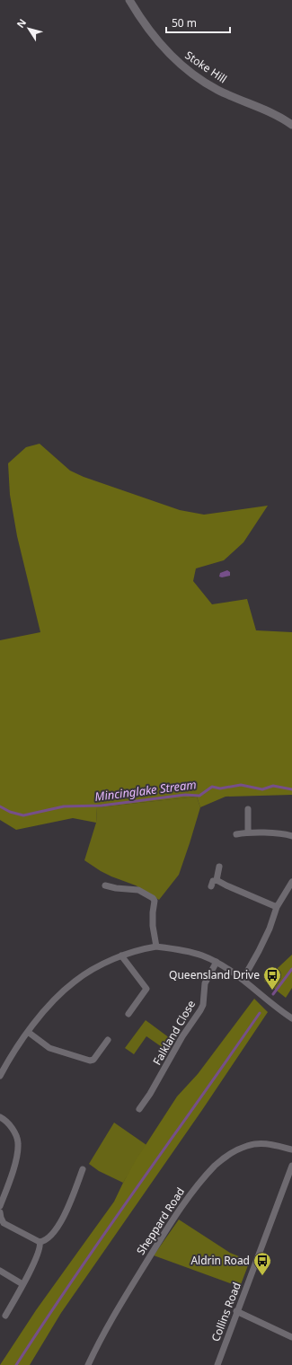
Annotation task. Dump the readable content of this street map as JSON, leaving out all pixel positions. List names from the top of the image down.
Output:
{
  "streets": {
    "street": [
      "Stoke Hill",
      "Falkland Close",
      "Sheppard Road",
      "Collins Road"
    ]
  },
  "water": ["Mincinglake Stream"],
  "places": {
    "bus stop": ["Queensland Drive", "Aldrin Road"]
  },
  "scale_bar": "50 m",
  "north": "top left"
}
